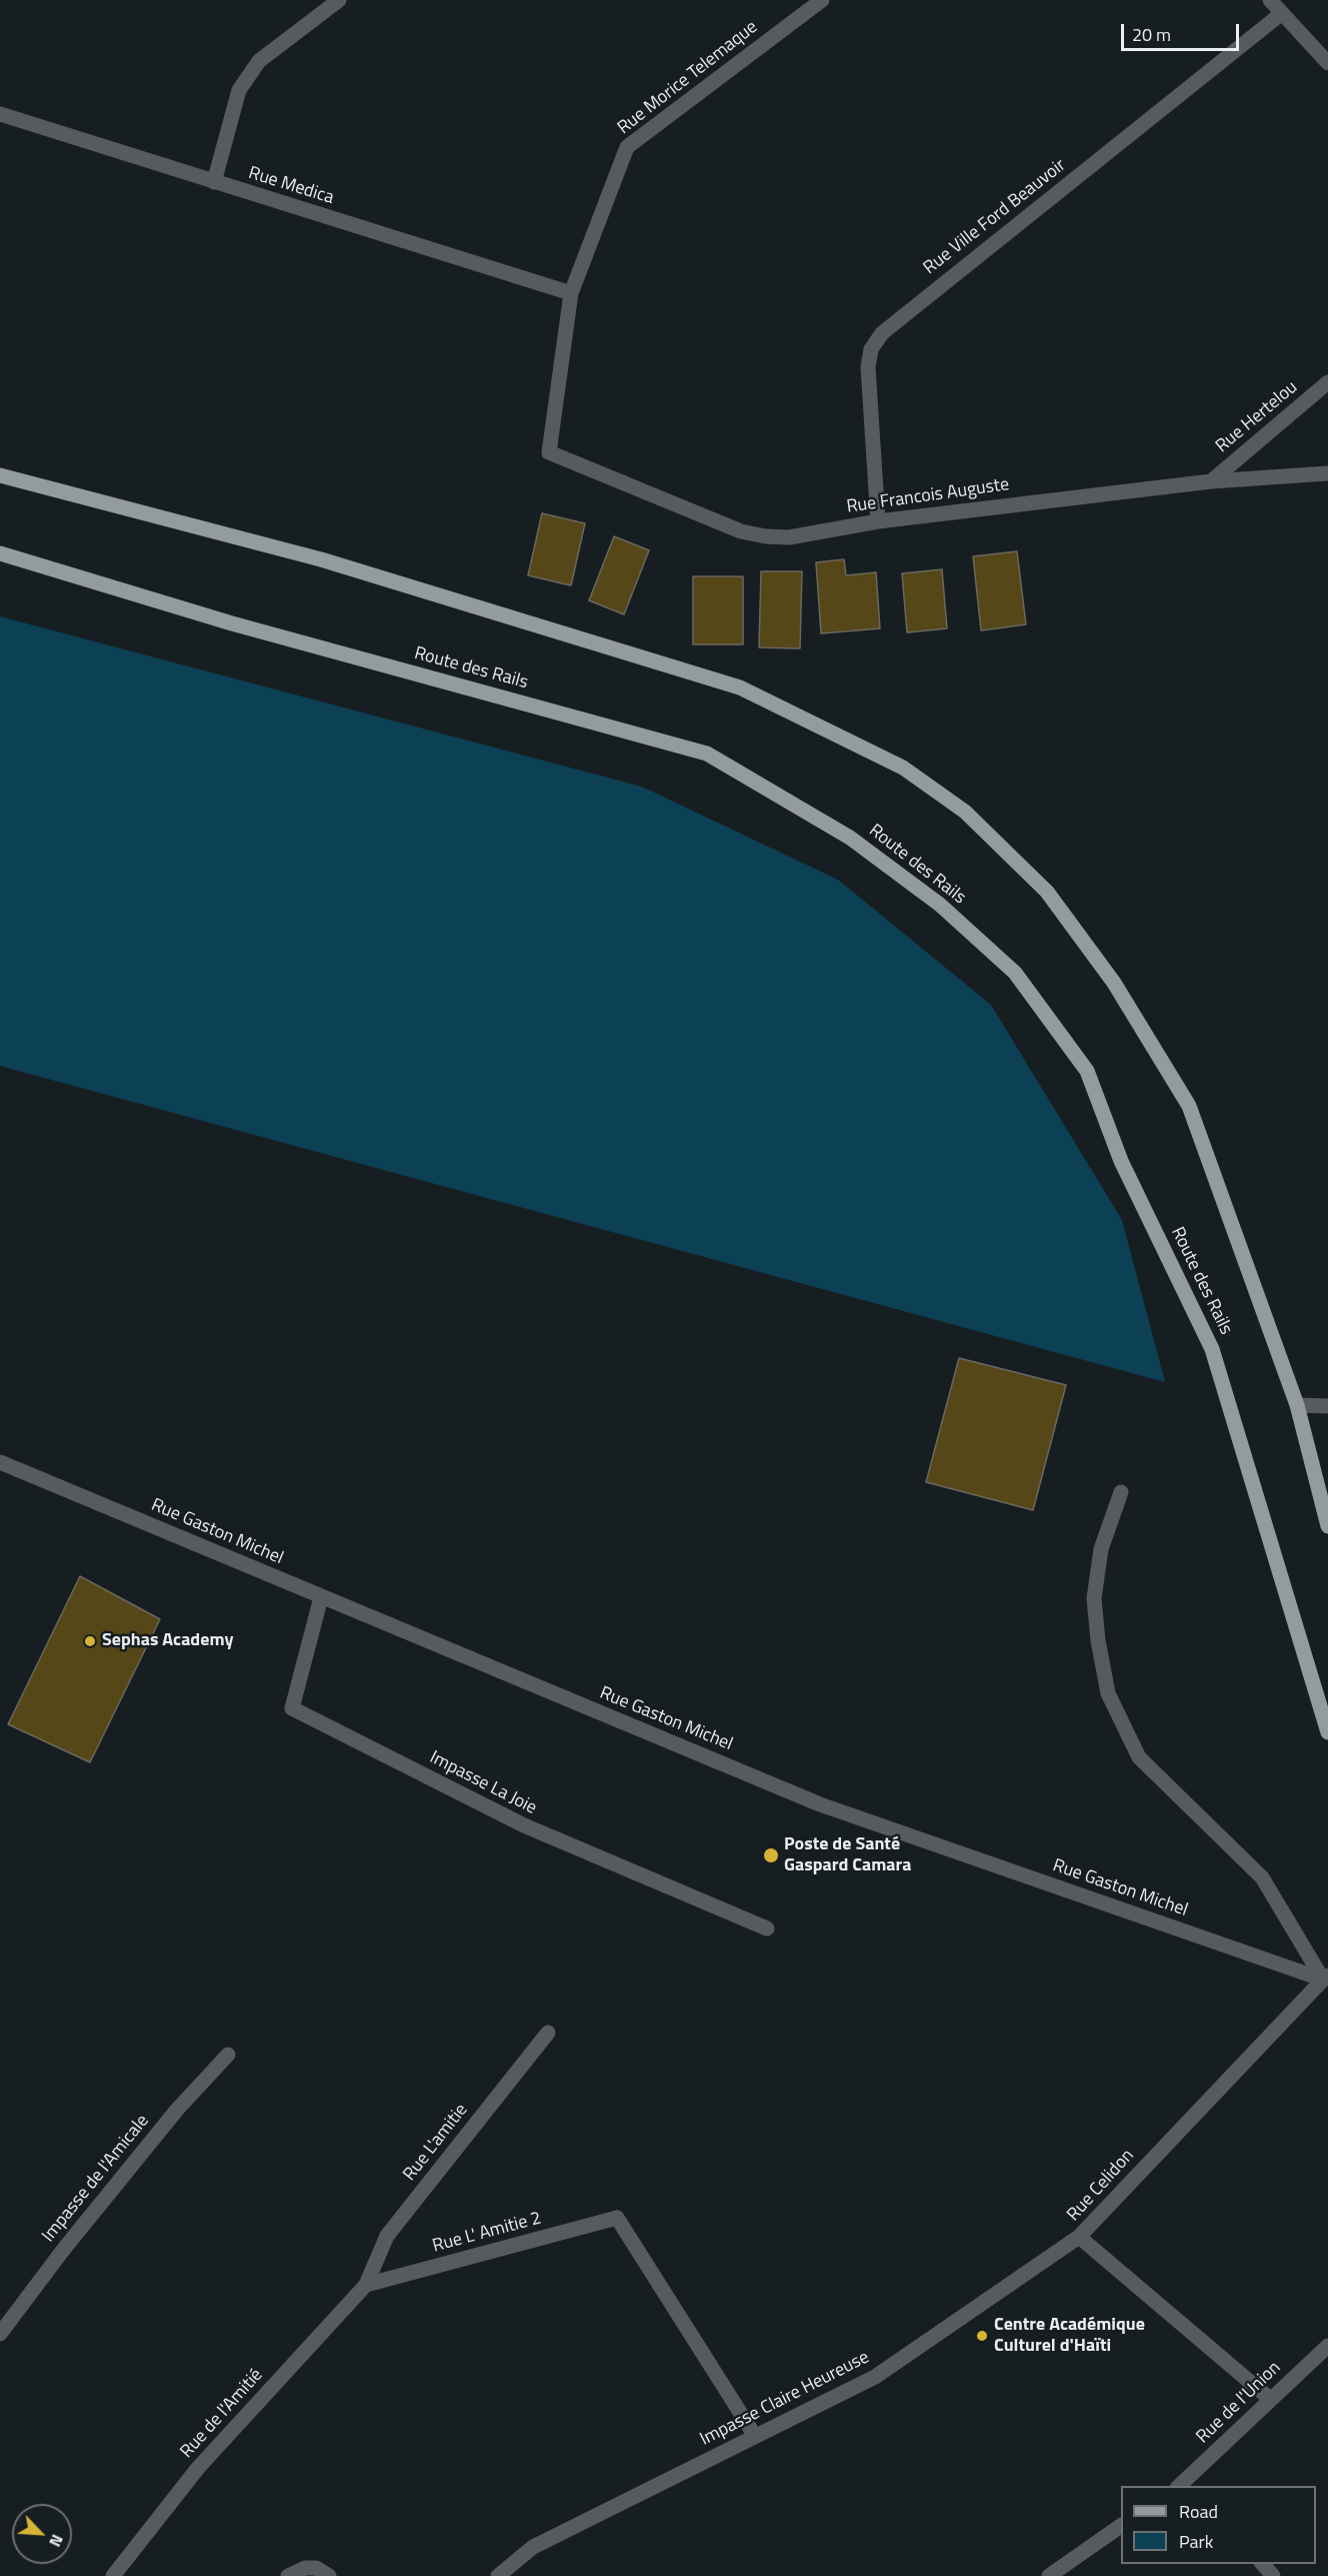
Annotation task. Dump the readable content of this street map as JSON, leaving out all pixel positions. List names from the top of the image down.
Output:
{
  "streets": {
    "main road": ["Route des Rails"],
    "street": [
      "Rue Morice Telemaque",
      "Rue Medica",
      "Rue Ville Ford Beauvoir",
      "Rue Hertelou",
      "Rue Francois Auguste",
      "Rue Gaston Michel",
      "Impasse La Joie",
      "Rue L'amitie",
      "Impasse de l'Amicale",
      "Rue Celidon",
      "Rue L' Amitie 2",
      "Impasse Claire Heureuse",
      "Rue de l'Union",
      "Rue de l'Amitié"
    ]
  },
  "crossings": [
    ["Rue Morice Telemaque", "Rue Medica"],
    ["Rue Morice Telemaque", "Rue Francois Auguste"],
    ["Rue Ville Ford Beauvoir", "Rue Francois Auguste"],
    ["Rue Hertelou", "Rue Francois Auguste"],
    ["Rue Gaston Michel", "Impasse La Joie"],
    ["Rue Gaston Michel", "Rue Celidon"],
    ["Rue L'amitie", "Rue L' Amitie 2"],
    ["Rue L'amitie", "Rue de l'Amitié"],
    ["Rue Celidon", "Impasse Claire Heureuse"],
    ["Rue Celidon", "Rue de l'Union"],
    ["Rue L' Amitie 2", "Impasse Claire Heureuse"],
    ["Rue L' Amitie 2", "Rue de l'Amitié"]
  ],
  "places": ["Sephas Academy", "Poste de Santé Gaspard Camara", "Centre Académique Culturel d'Haïti"],
  "legend": ["Road", "Park"],
  "scale_bar": "20 m",
  "north": "bottom right"
}
